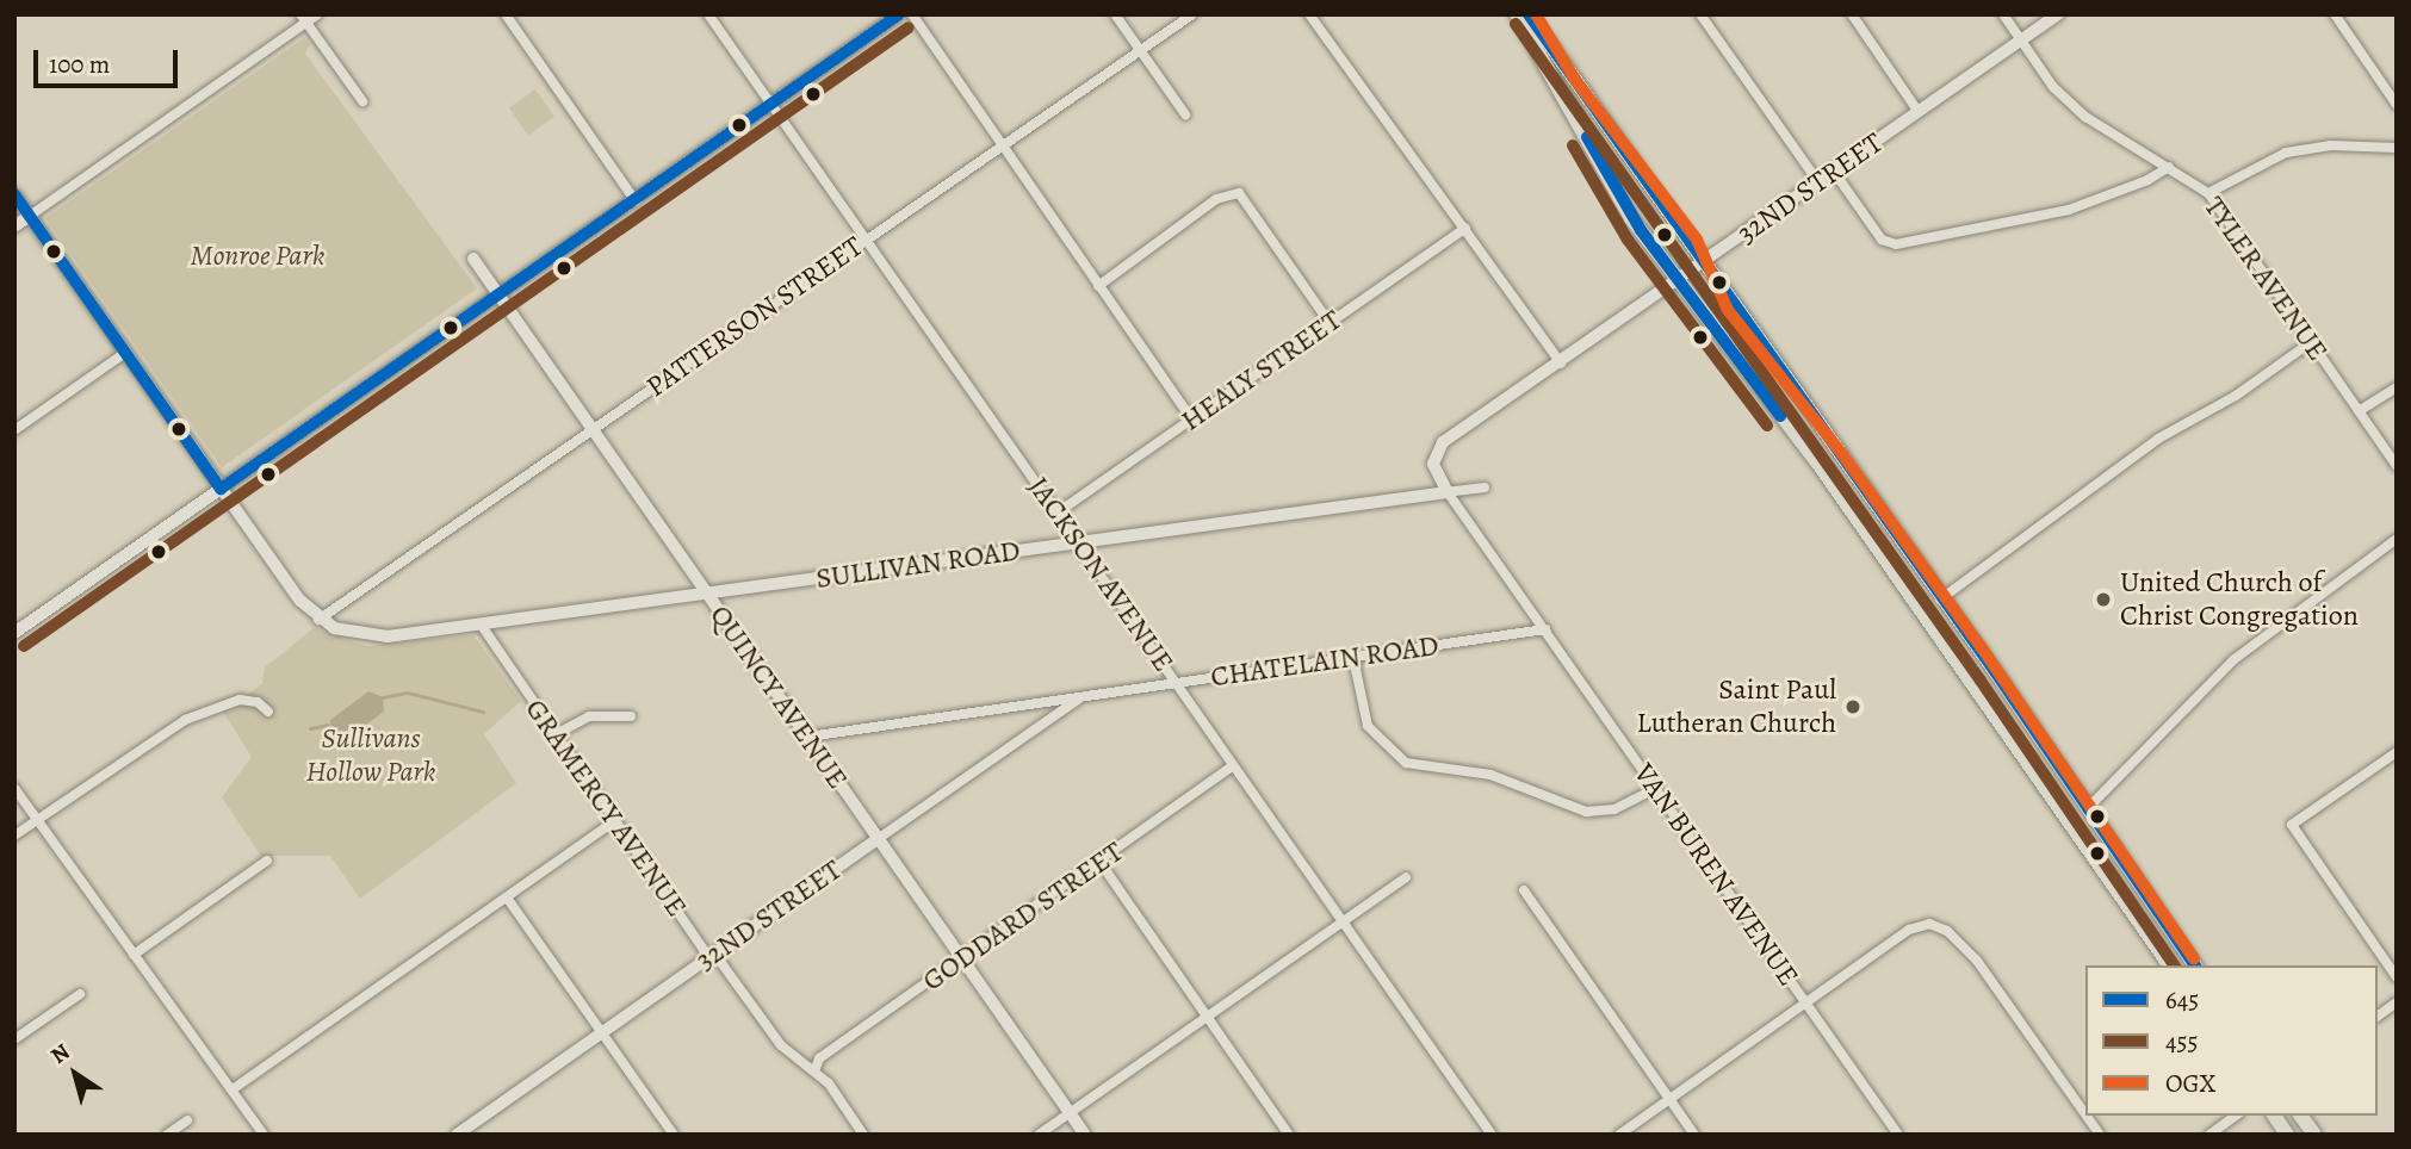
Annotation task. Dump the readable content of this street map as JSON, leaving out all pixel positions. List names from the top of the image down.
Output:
{
  "streets": {
    "street": [
      "32ND STREET",
      "TYLER AVENUE",
      "PATTERSON STREET",
      "HEALY STREET",
      "SULLIVAN ROAD",
      "JACKSON AVENUE",
      "CHATELAIN ROAD",
      "QUINCY AVENUE",
      "GRAMERCY AVENUE",
      "VAN BUREN AVENUE",
      "GODDARD STREET"
    ]
  },
  "crossings": [
    ["32ND STREET", "TYLER AVENUE"],
    ["32ND STREET", "SULLIVAN ROAD"],
    ["32ND STREET", "CHATELAIN ROAD"],
    ["32ND STREET", "QUINCY AVENUE"],
    ["32ND STREET", "GRAMERCY AVENUE"],
    ["32ND STREET", "VAN BUREN AVENUE"],
    ["PATTERSON STREET", "SULLIVAN ROAD"],
    ["PATTERSON STREET", "JACKSON AVENUE"],
    ["PATTERSON STREET", "QUINCY AVENUE"],
    ["HEALY STREET", "JACKSON AVENUE"],
    ["SULLIVAN ROAD", "JACKSON AVENUE"],
    ["SULLIVAN ROAD", "QUINCY AVENUE"],
    ["SULLIVAN ROAD", "GRAMERCY AVENUE"],
    ["SULLIVAN ROAD", "VAN BUREN AVENUE"],
    ["JACKSON AVENUE", "CHATELAIN ROAD"],
    ["JACKSON AVENUE", "GODDARD STREET"],
    ["CHATELAIN ROAD", "QUINCY AVENUE"],
    ["CHATELAIN ROAD", "VAN BUREN AVENUE"],
    ["QUINCY AVENUE", "GODDARD STREET"],
    ["GRAMERCY AVENUE", "GODDARD STREET"]
  ],
  "parks": ["Monroe Park", "Sullivans Hollow Park"],
  "places": ["United Church of Christ Congregation", "Saint Paul Lutheran Church"],
  "lines": ["transit line 645", "transit line OGX", "transit line 455"],
  "legend": ["645", "455", "OGX"],
  "scale_bar": "100 m",
  "north": "top left"
}
